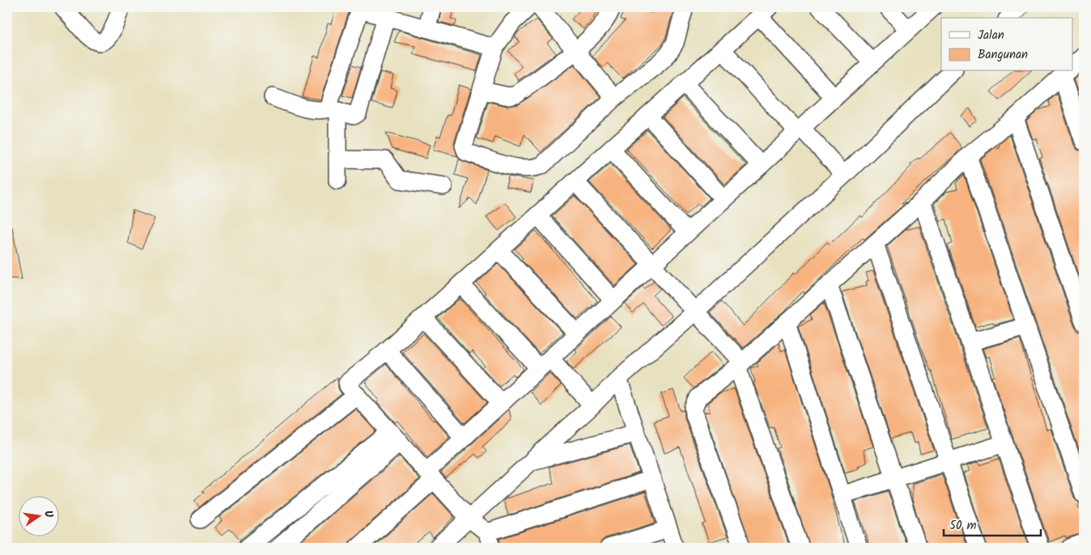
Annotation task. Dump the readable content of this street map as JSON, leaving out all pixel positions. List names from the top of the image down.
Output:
{
  "legend": ["Jalan", "Bangunan"],
  "scale_bar": "50 m",
  "north": "right"
}
